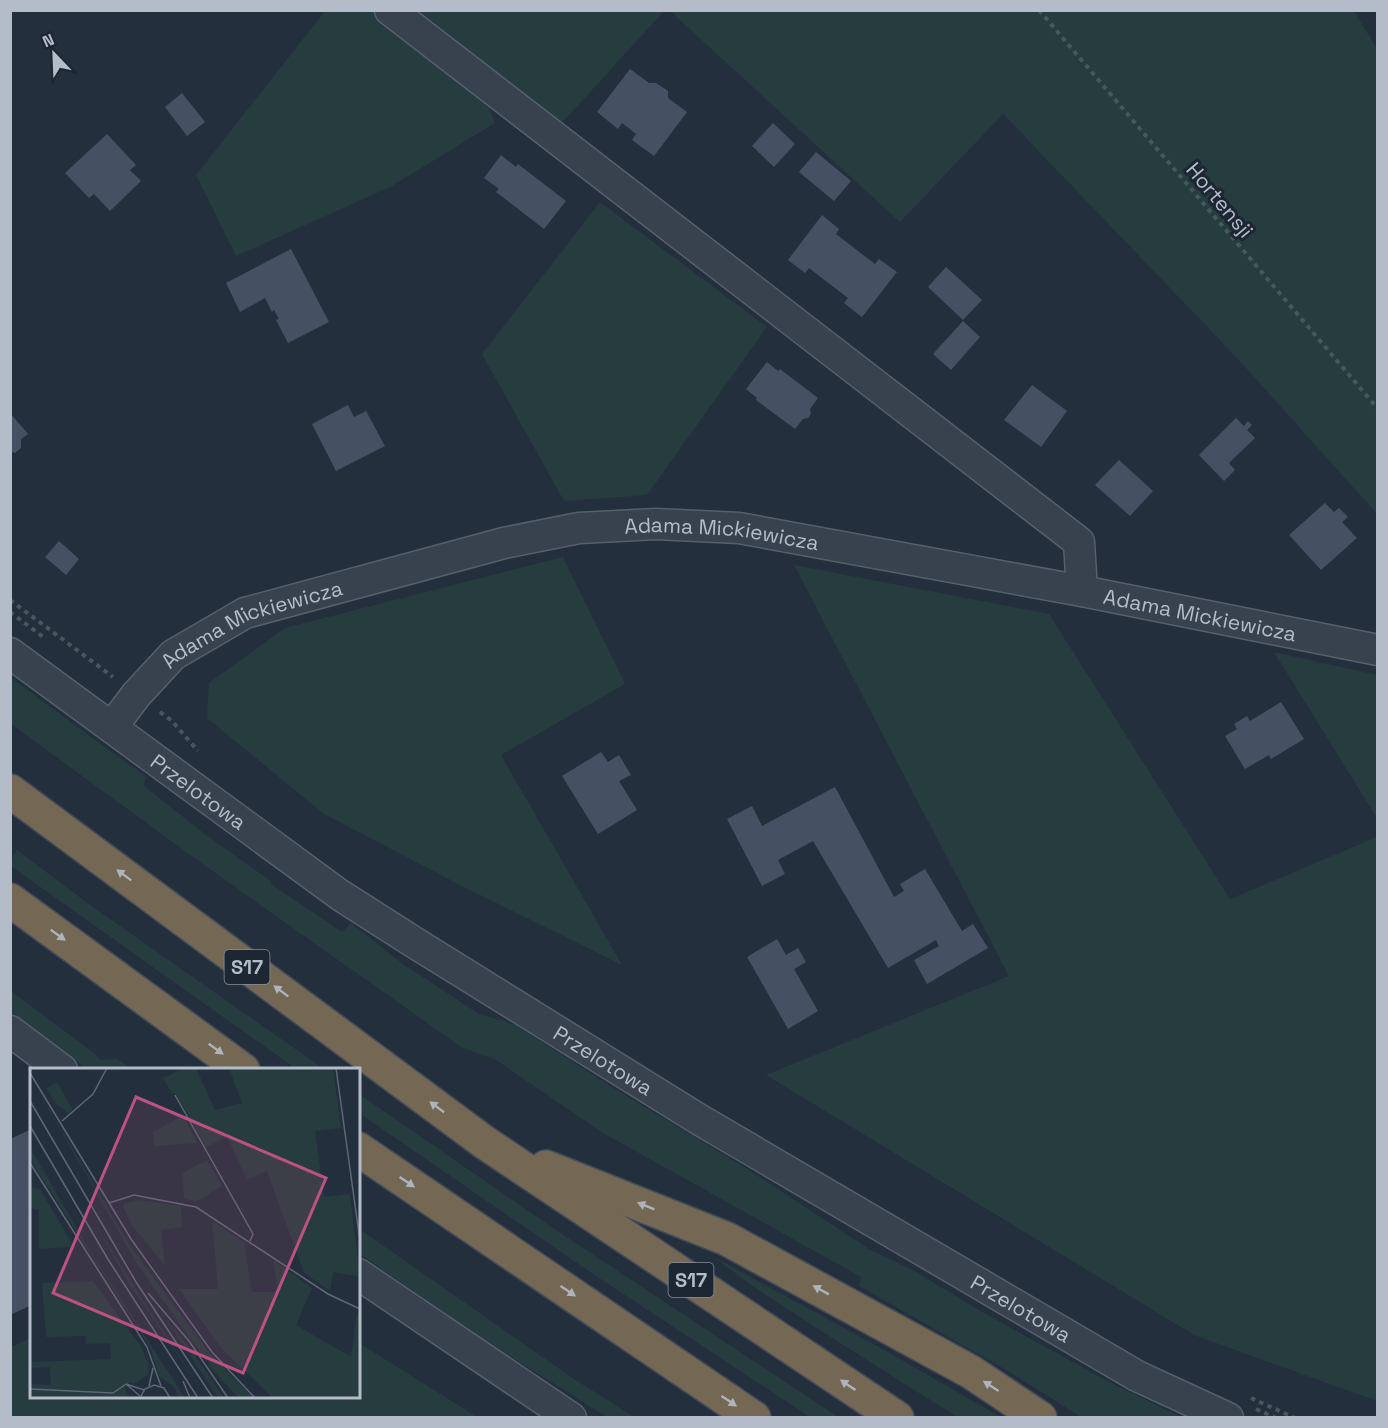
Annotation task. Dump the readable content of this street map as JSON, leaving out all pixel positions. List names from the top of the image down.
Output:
{
  "streets": {
    "highway": ["S17"],
    "street": ["Adama Mickiewicza", "Przelotowa"],
    "path": ["Hortensji"]
  },
  "crossings": [
    ["Adama Mickiewicza", "Przelotowa"]
  ],
  "north": "top left"
}
